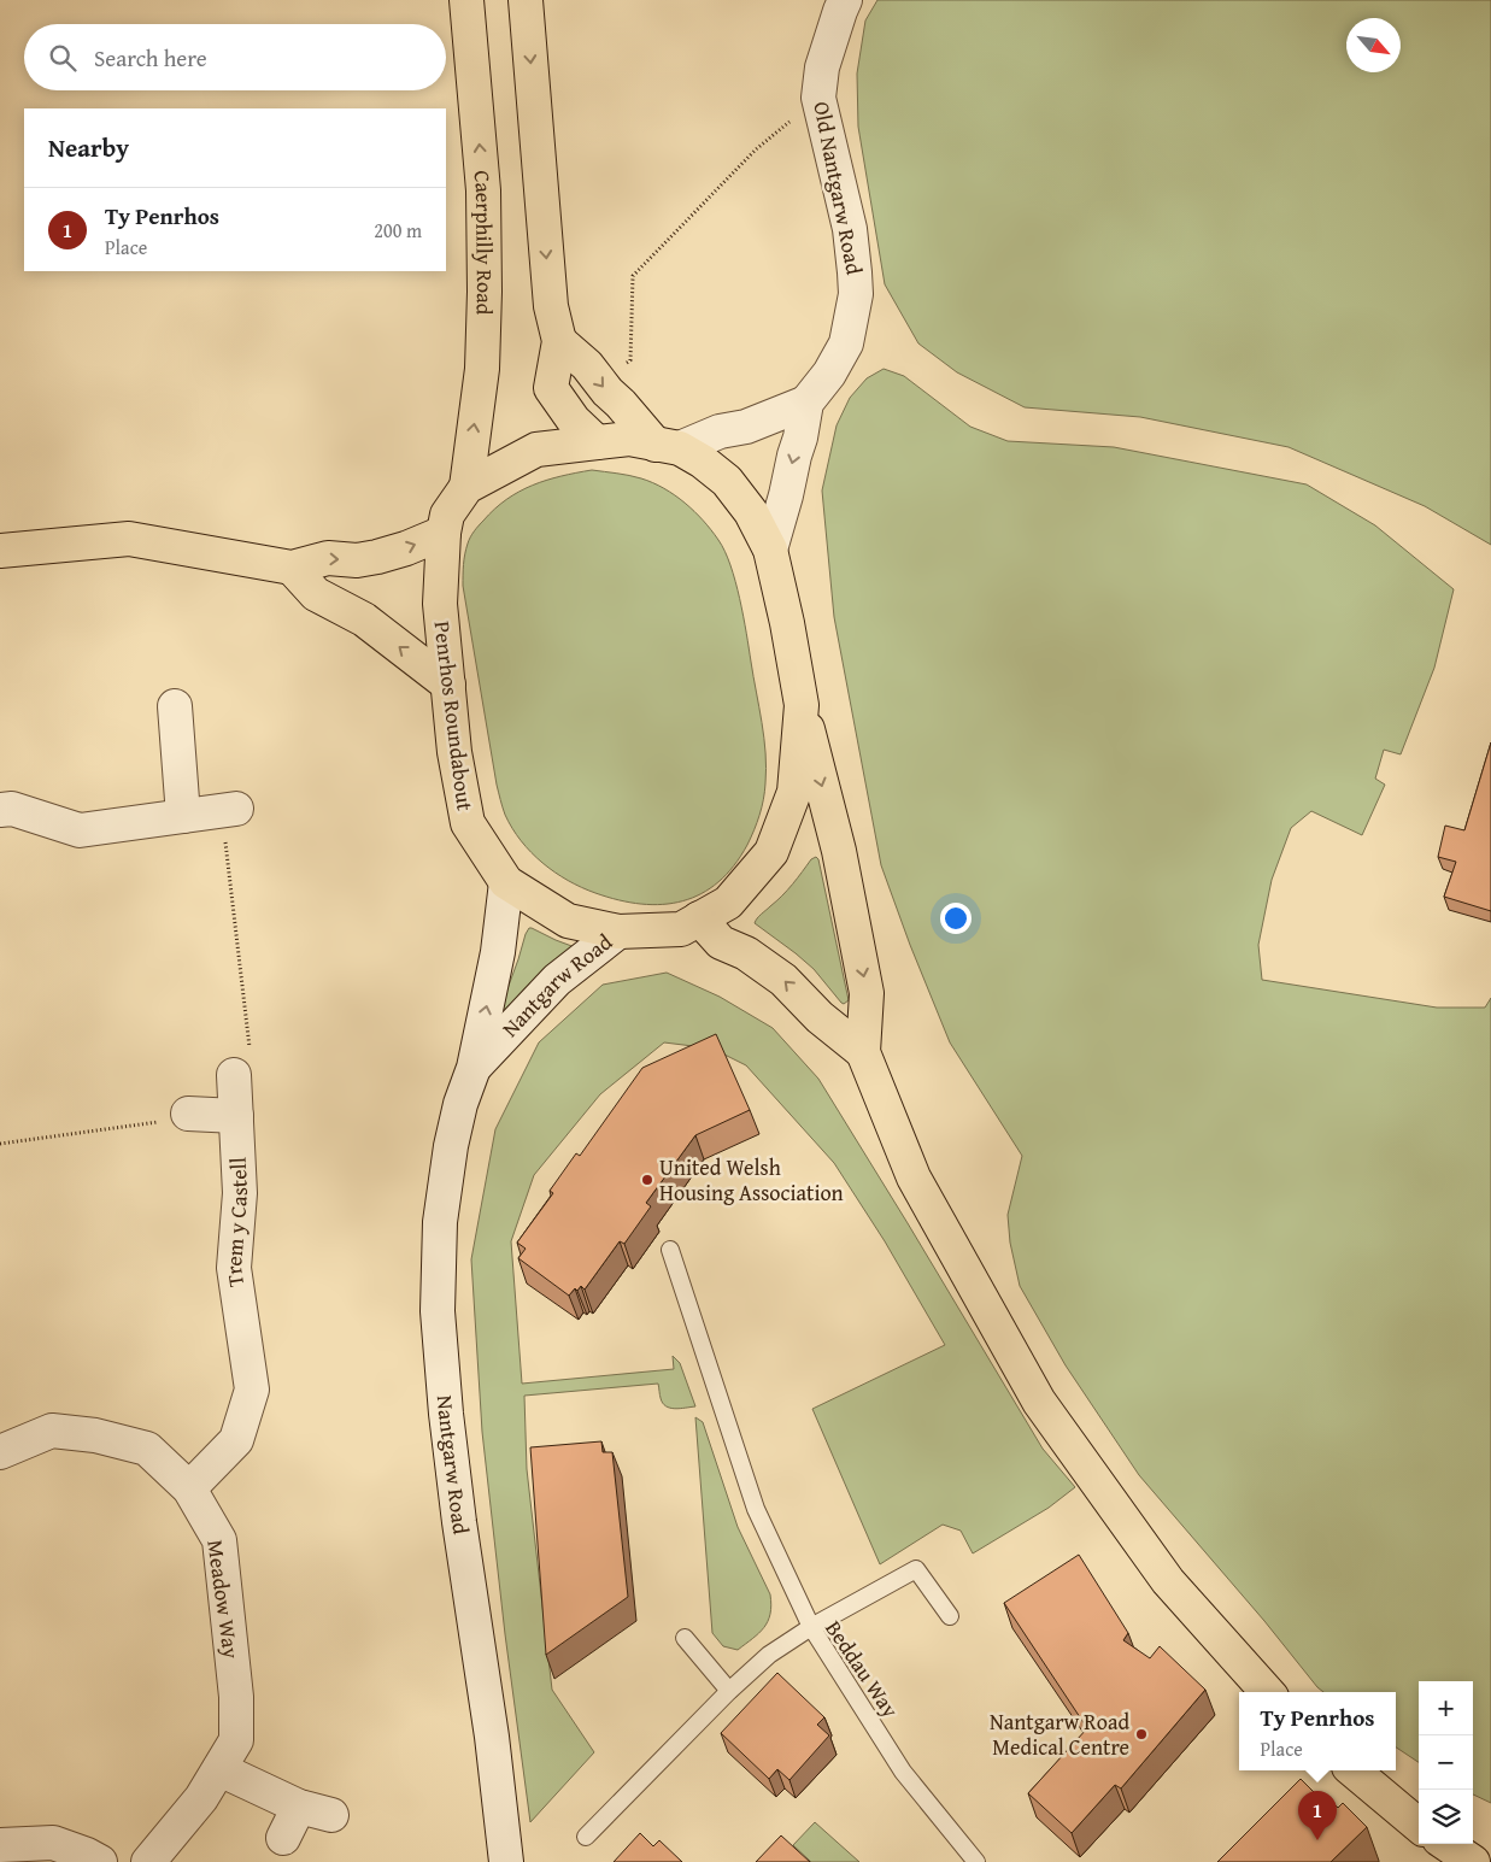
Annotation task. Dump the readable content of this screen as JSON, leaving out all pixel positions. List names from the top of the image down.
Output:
{
  "streets": {
    "main road": ["Caerphilly Road", "Penrhos Roundabout"],
    "street": [
      "Old Nantgarw Road",
      "Nantgarw Road",
      "Trem y Castell",
      "Meadow Way"
    ],
    "lane": ["Beddau Way"]
  },
  "crossings": [
    ["Old Nantgarw Road", "Penrhos Roundabout"],
    ["Caerphilly Road", "Penrhos Roundabout"],
    ["Penrhos Roundabout", "Nantgarw Road"],
    ["Trem y Castell", "Meadow Way"]
  ],
  "places": ["United Welsh Housing Association", "Nantgarw Road Medical Centre"],
  "north": "bottom right",
  "page": {
    "search": "Search here",
    "heading": "Nearby",
    "list": [
      {
        "mark": "1",
        "name": "Ty Penrhos",
        "note": "Place",
        "value": "200 m"
      }
    ],
    "map_buttons": ["+", "−"],
    "popup": ["Ty Penrhos", "Place"],
    "pins": "1"
  }
}
